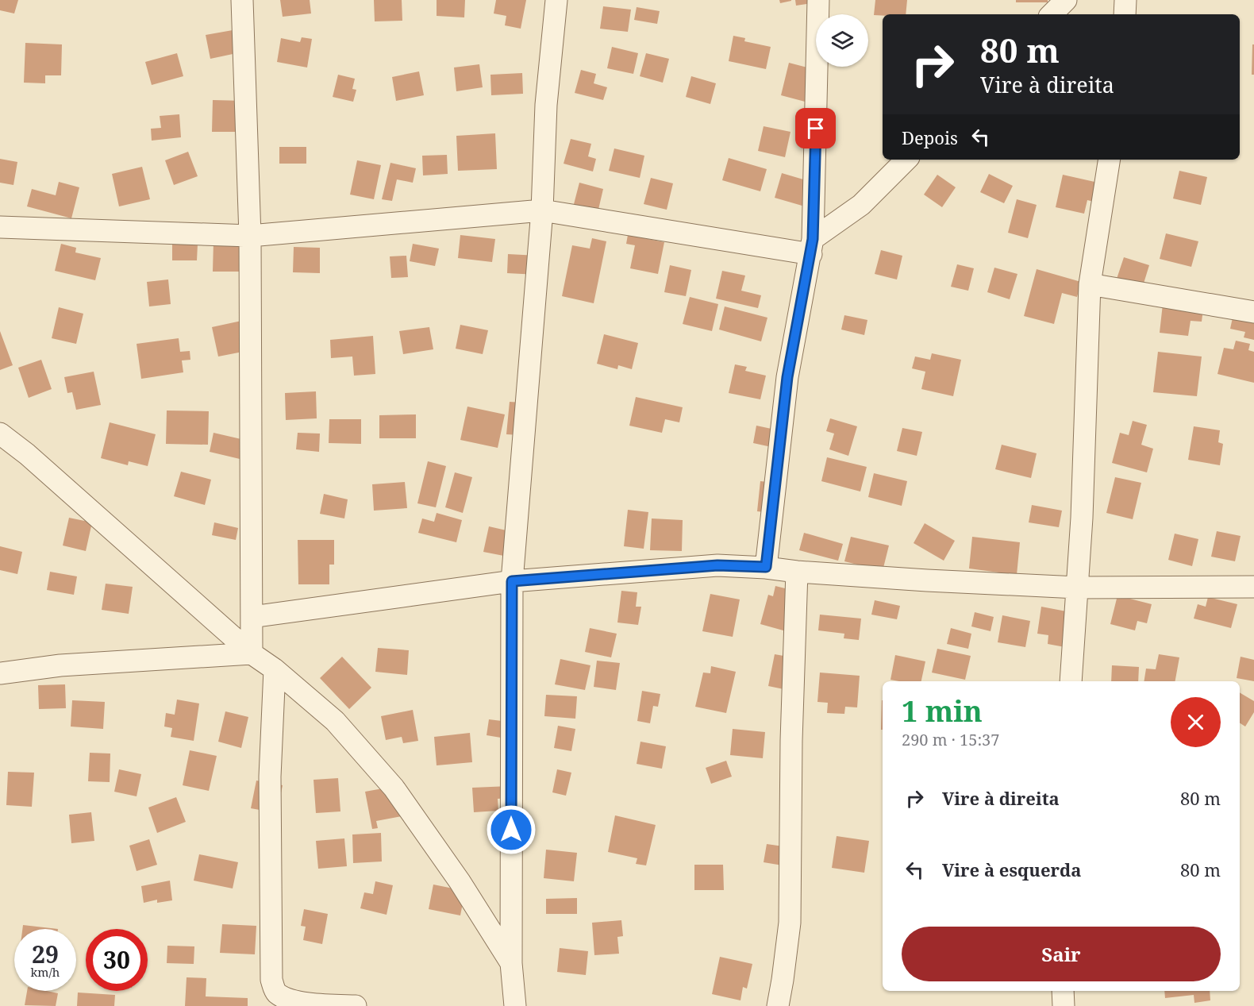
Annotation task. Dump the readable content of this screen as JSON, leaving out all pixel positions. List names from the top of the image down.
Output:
{
  "page": {
    "turn": ["80 m", "Vire à direita"],
    "then": "Depois",
    "heading": ["1 min", "290 m · 15:37"],
    "list": [
      {
        "name": "Vire à direita",
        "value": "80 m"
      },
      {
        "name": "Vire à esquerda",
        "value": "80 m"
      }
    ],
    "buttons": "Sair",
    "speed": "29 km/h",
    "limit": "30"
  }
}
